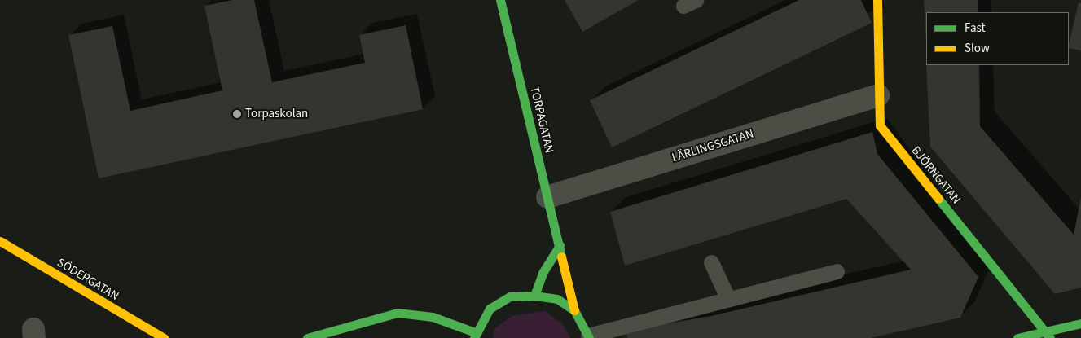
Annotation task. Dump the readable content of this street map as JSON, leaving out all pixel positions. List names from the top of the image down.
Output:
{
  "streets": {
    "street": [
      "TORPAGATAN",
      "LÄRLINGSGATAN",
      "BJÖRNGATAN",
      "SÖDERGATAN"
    ]
  },
  "crossings": [
    ["TORPAGATAN", "LÄRLINGSGATAN"],
    ["LÄRLINGSGATAN", "BJÖRNGATAN"]
  ],
  "places": ["Torpaskolan"],
  "legend": ["Fast", "Slow"]
}
